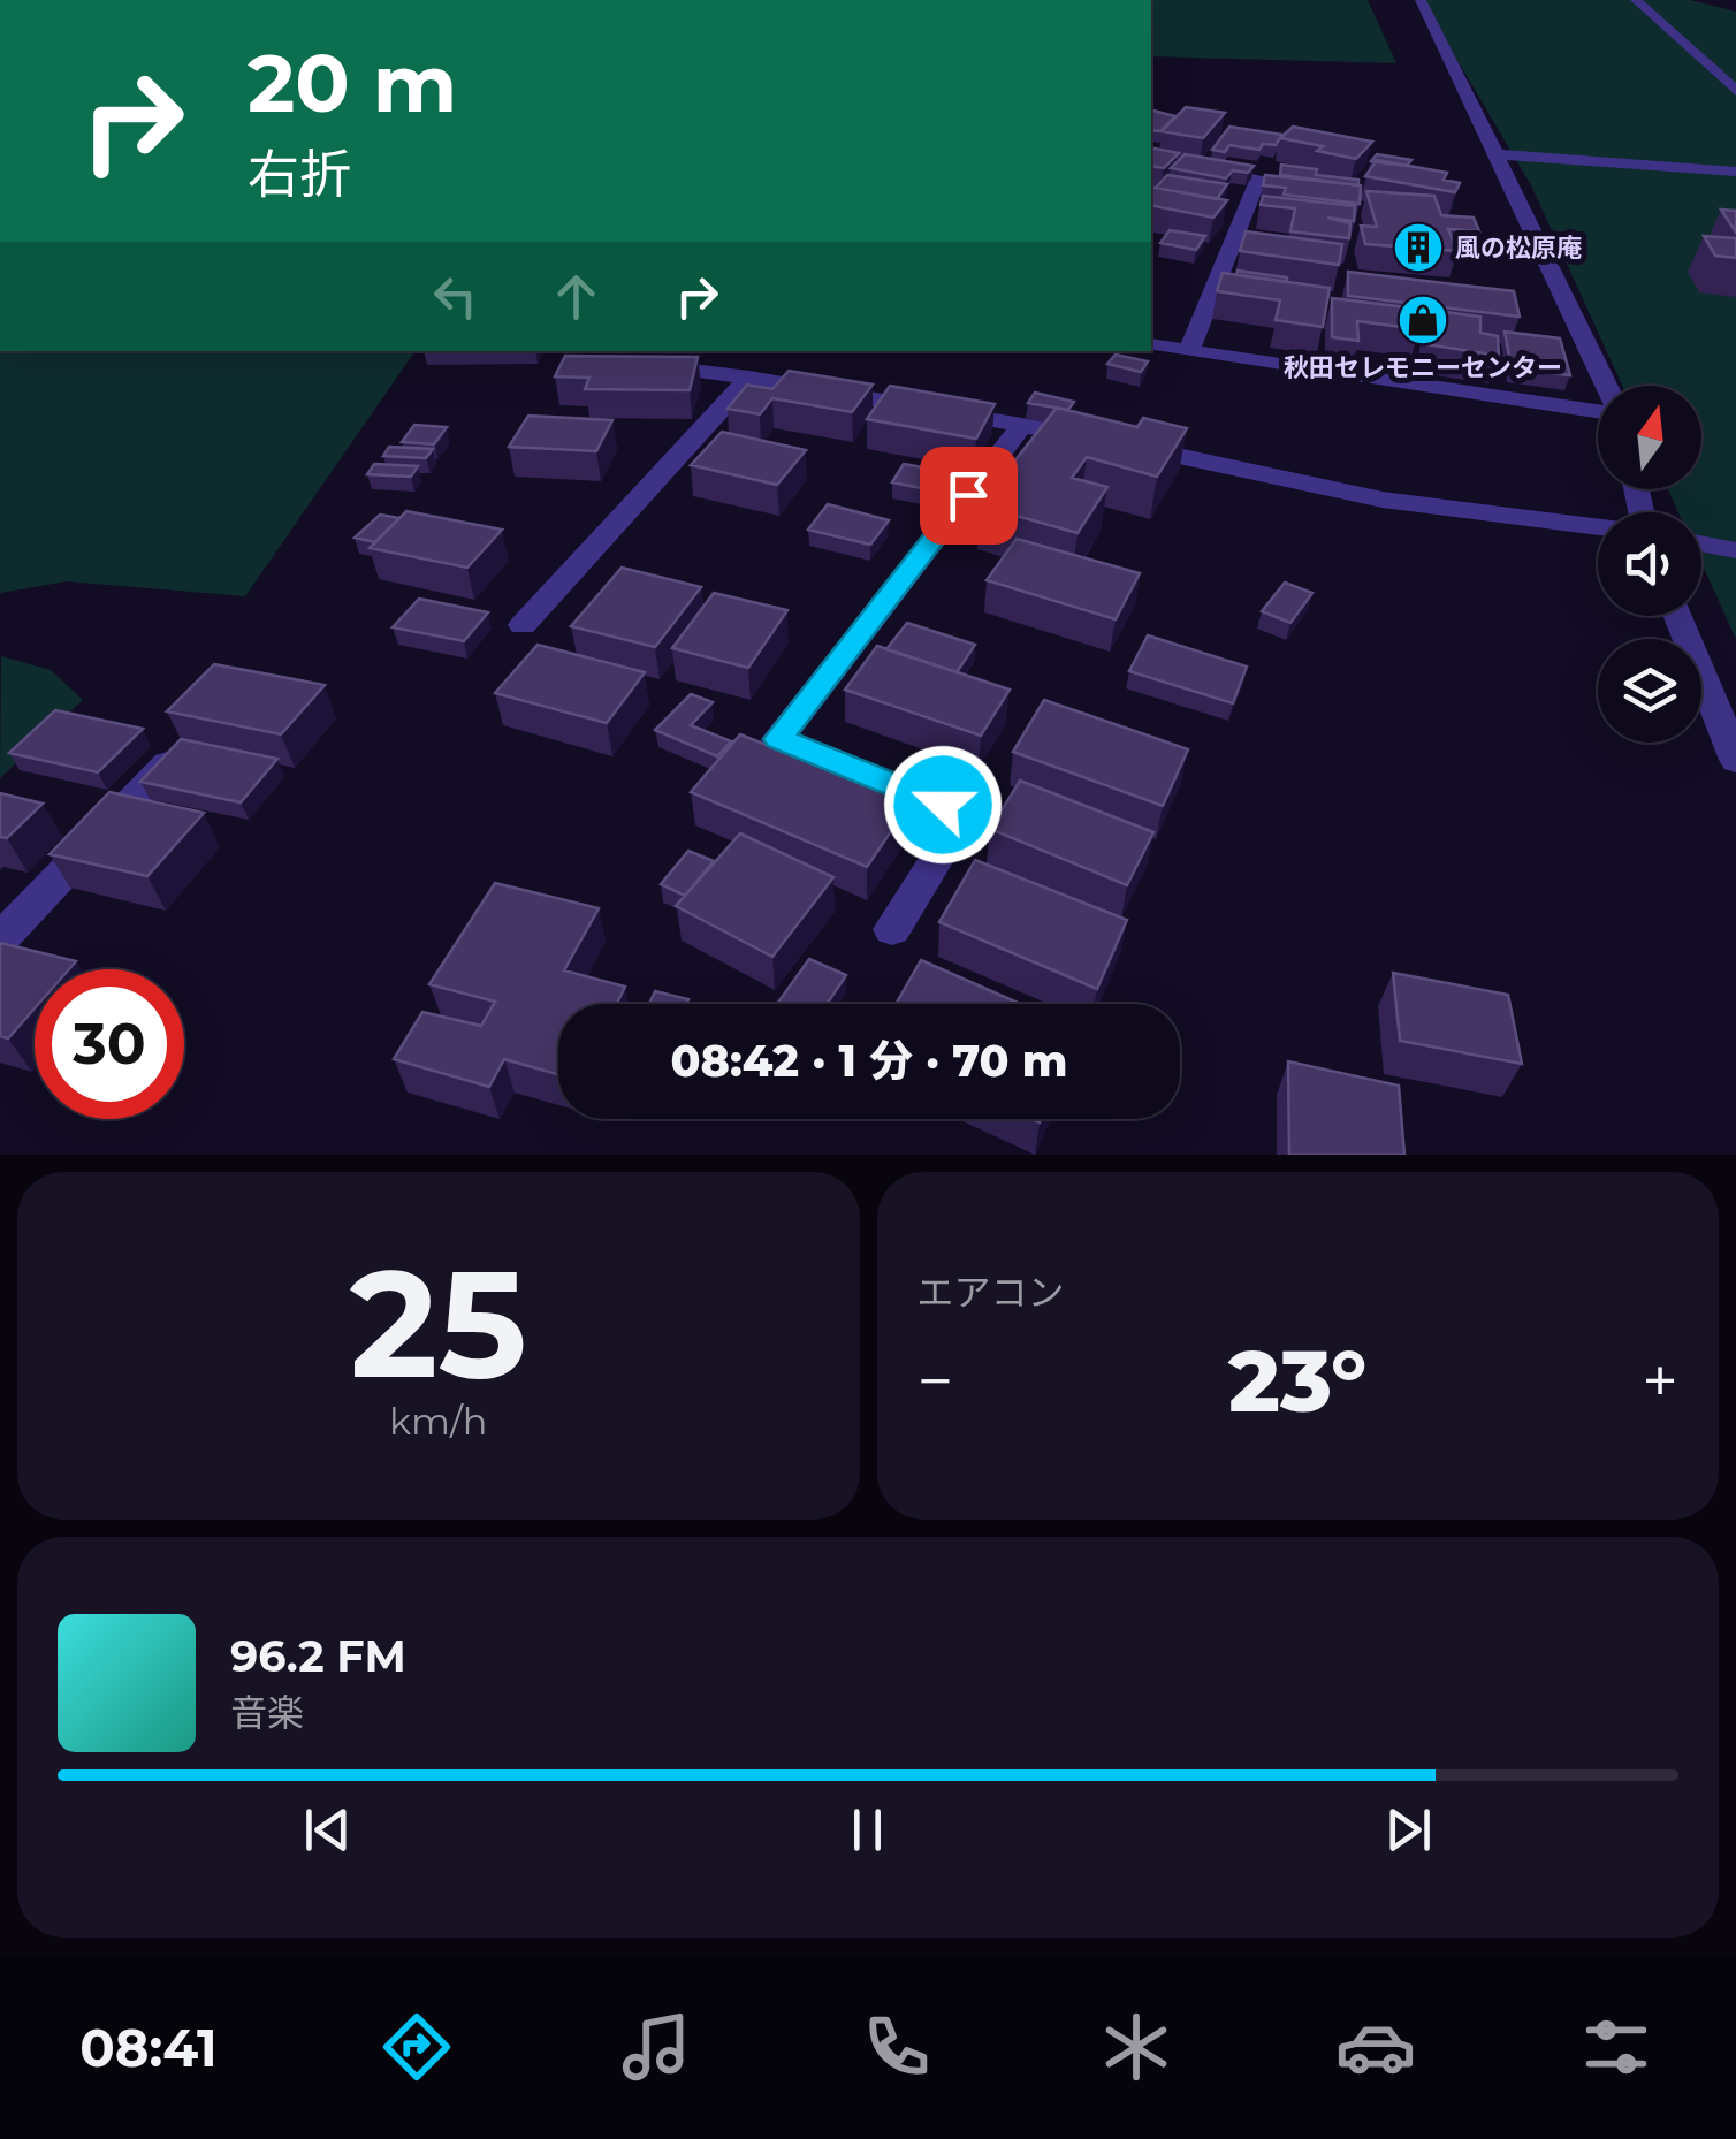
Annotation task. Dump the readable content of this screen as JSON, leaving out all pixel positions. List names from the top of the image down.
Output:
{
  "places": {
    "building": ["風の松原庵"],
    "shop": ["秋田セレモニーセンター"]
  },
  "north": "top",
  "page": {
    "turn": ["20 m", "右折"],
    "limit": "30",
    "trip": "08:42 · 1 分 · 70 m",
    "tile": [
      ["25", "km/h"],
      "エアコン"
    ],
    "heat": ["−", "23°", "+"],
    "song": ["96.2 FM", "音楽"],
    "tabs": "08:41"
  }
}
